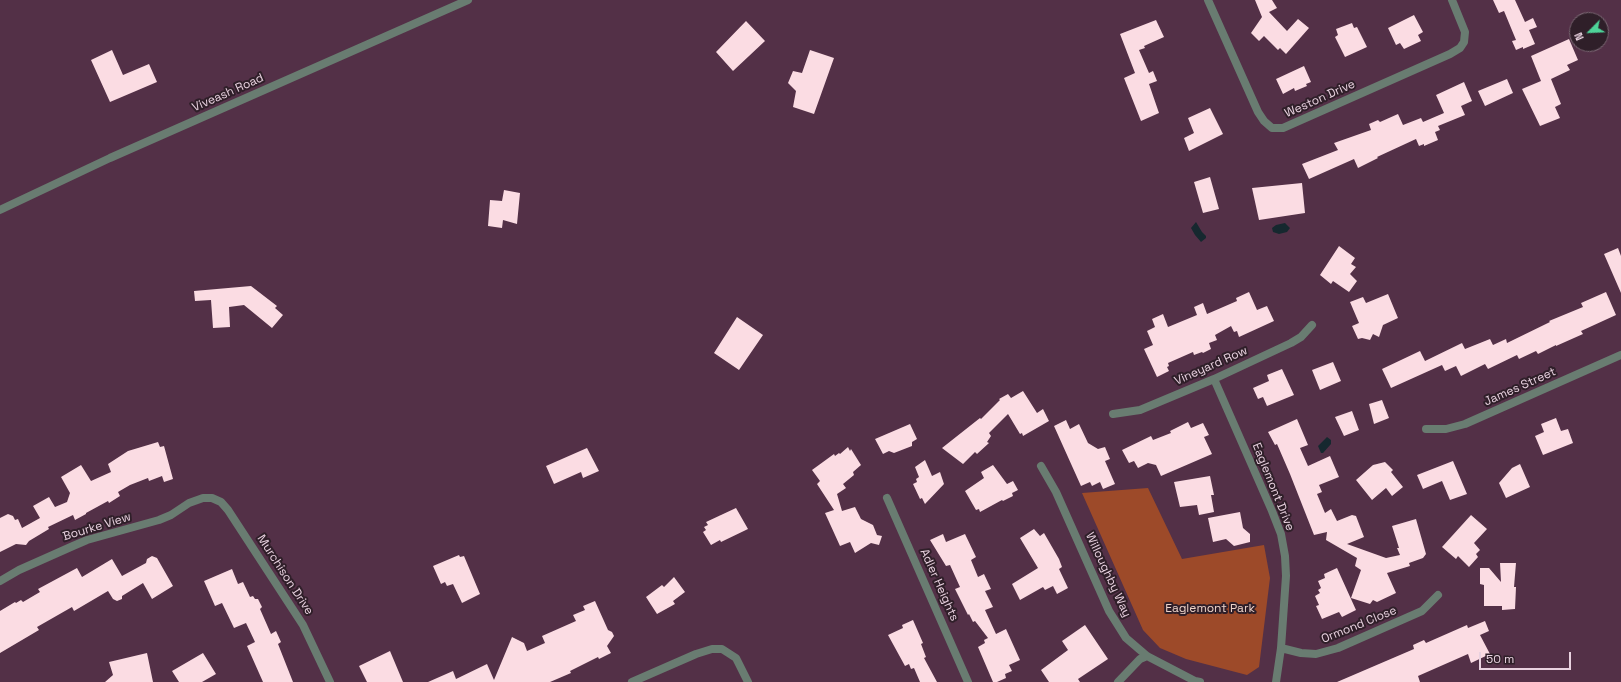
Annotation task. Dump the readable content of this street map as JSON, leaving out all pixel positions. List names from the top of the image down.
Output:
{
  "streets": {
    "street": [
      "Viveash Road",
      "Weston Drive",
      "Vineyard Row",
      "James Street",
      "Eaglemont Drive",
      "Bourke View",
      "Murchison Drive",
      "Willoughby Way",
      "Adler Heights",
      "Ormond Close"
    ]
  },
  "crossings": [
    ["Vineyard Row", "Eaglemont Drive"],
    ["Eaglemont Drive", "Ormond Close"],
    ["Bourke View", "Murchison Drive"]
  ],
  "parks": ["Eaglemont Park"],
  "scale_bar": "50 m",
  "north": "bottom left"
}
